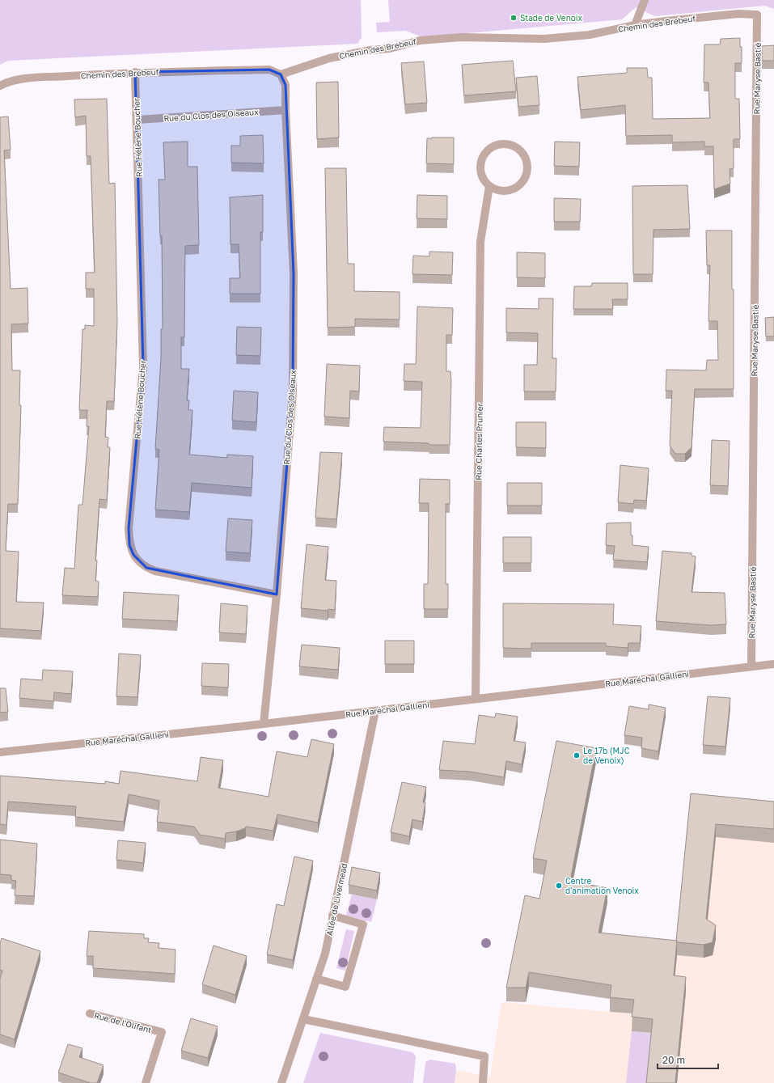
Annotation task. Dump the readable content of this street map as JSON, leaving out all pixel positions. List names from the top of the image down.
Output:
{
  "streets": {
    "street": [
      "Chemin des Brebeuf",
      "Rue Maryse Bastié",
      "Rue du Clos des Oiseaux",
      "Rue Hélène Boucher",
      "Rue Charles Prunier",
      "Rue Maréchal Gallieni",
      "Allée de Livermead",
      "Rue de l'Olifant"
    ]
  },
  "crossings": [
    ["Chemin des Brebeuf", "Rue Maryse Bastié"],
    ["Chemin des Brebeuf", "Rue du Clos des Oiseaux"],
    ["Chemin des Brebeuf", "Rue Hélène Boucher"],
    ["Rue Maryse Bastié", "Rue Maréchal Gallieni"],
    ["Rue du Clos des Oiseaux", "Rue Hélène Boucher"],
    ["Rue du Clos des Oiseaux", "Rue Maréchal Gallieni"],
    ["Rue Charles Prunier", "Rue Maréchal Gallieni"],
    ["Rue Maréchal Gallieni", "Allée de Livermead"]
  ],
  "places": ["Stade de Venoix", "Le 17b (MJC de Venoix)", "Centre d'animation Venoix"],
  "scale_bar": "20 m"
}
